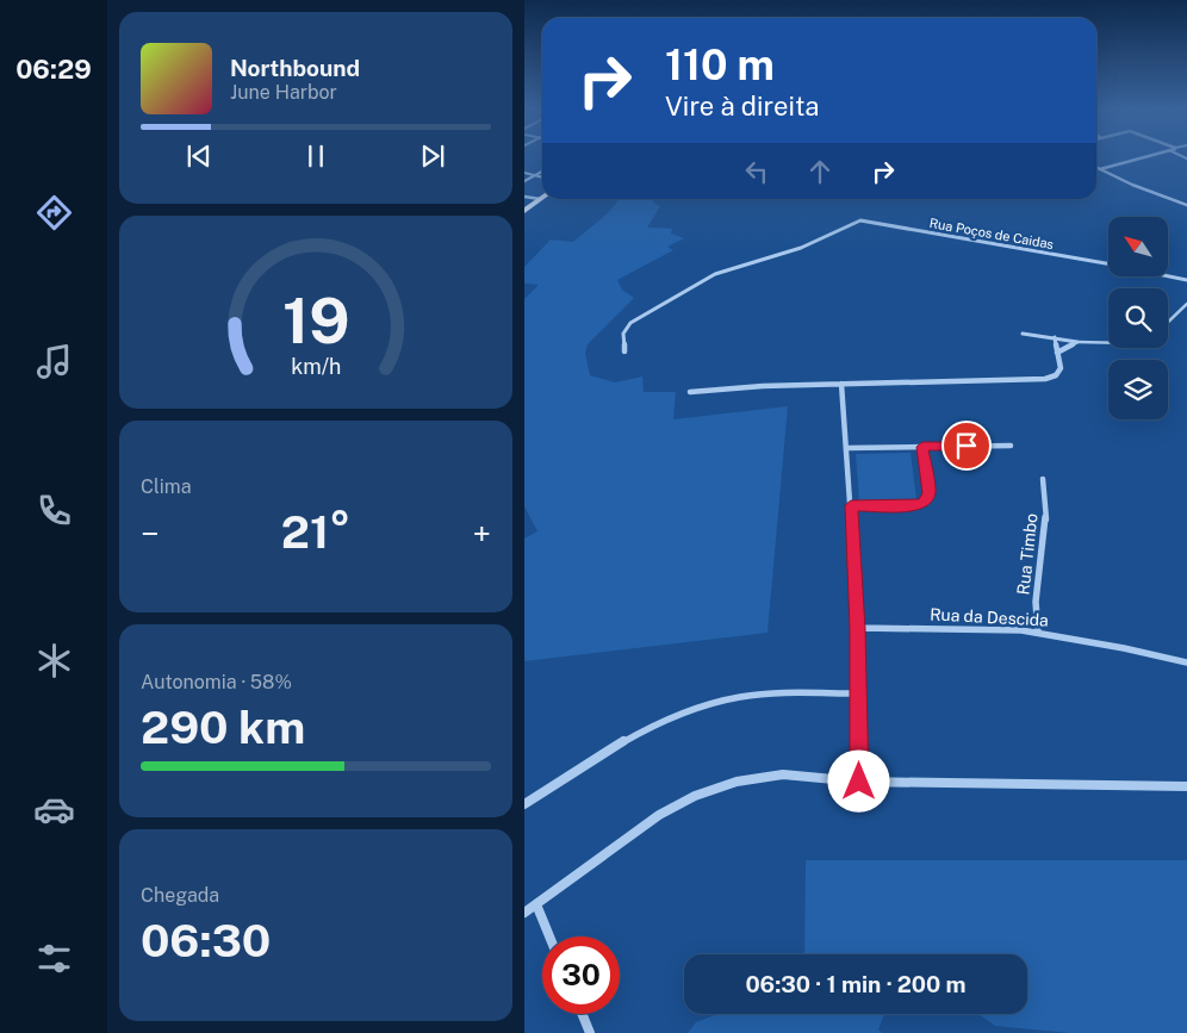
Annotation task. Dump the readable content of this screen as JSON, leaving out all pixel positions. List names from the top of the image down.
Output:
{
  "streets": {
    "street": ["Rua Poços de Caidas", "Rua Timbo", "Rua da Descida"]
  },
  "crossings": [
    ["Rua Timbo", "Rua da Descida"]
  ],
  "north": "top left",
  "page": {
    "tabs": "06:29",
    "turn": ["110 m", "Vire à direita"],
    "song": ["Northbound", "June Harbor"],
    "tile": [
      "Clima",
      ["Autonomia · 58%", "290 km"],
      ["Chegada", "06:30"]
    ],
    "heat": ["−", "21°", "+"],
    "limit": "30",
    "trip": "06:30 · 1 min · 200 m",
    "gauge": ["19", "km/h"]
  }
}
